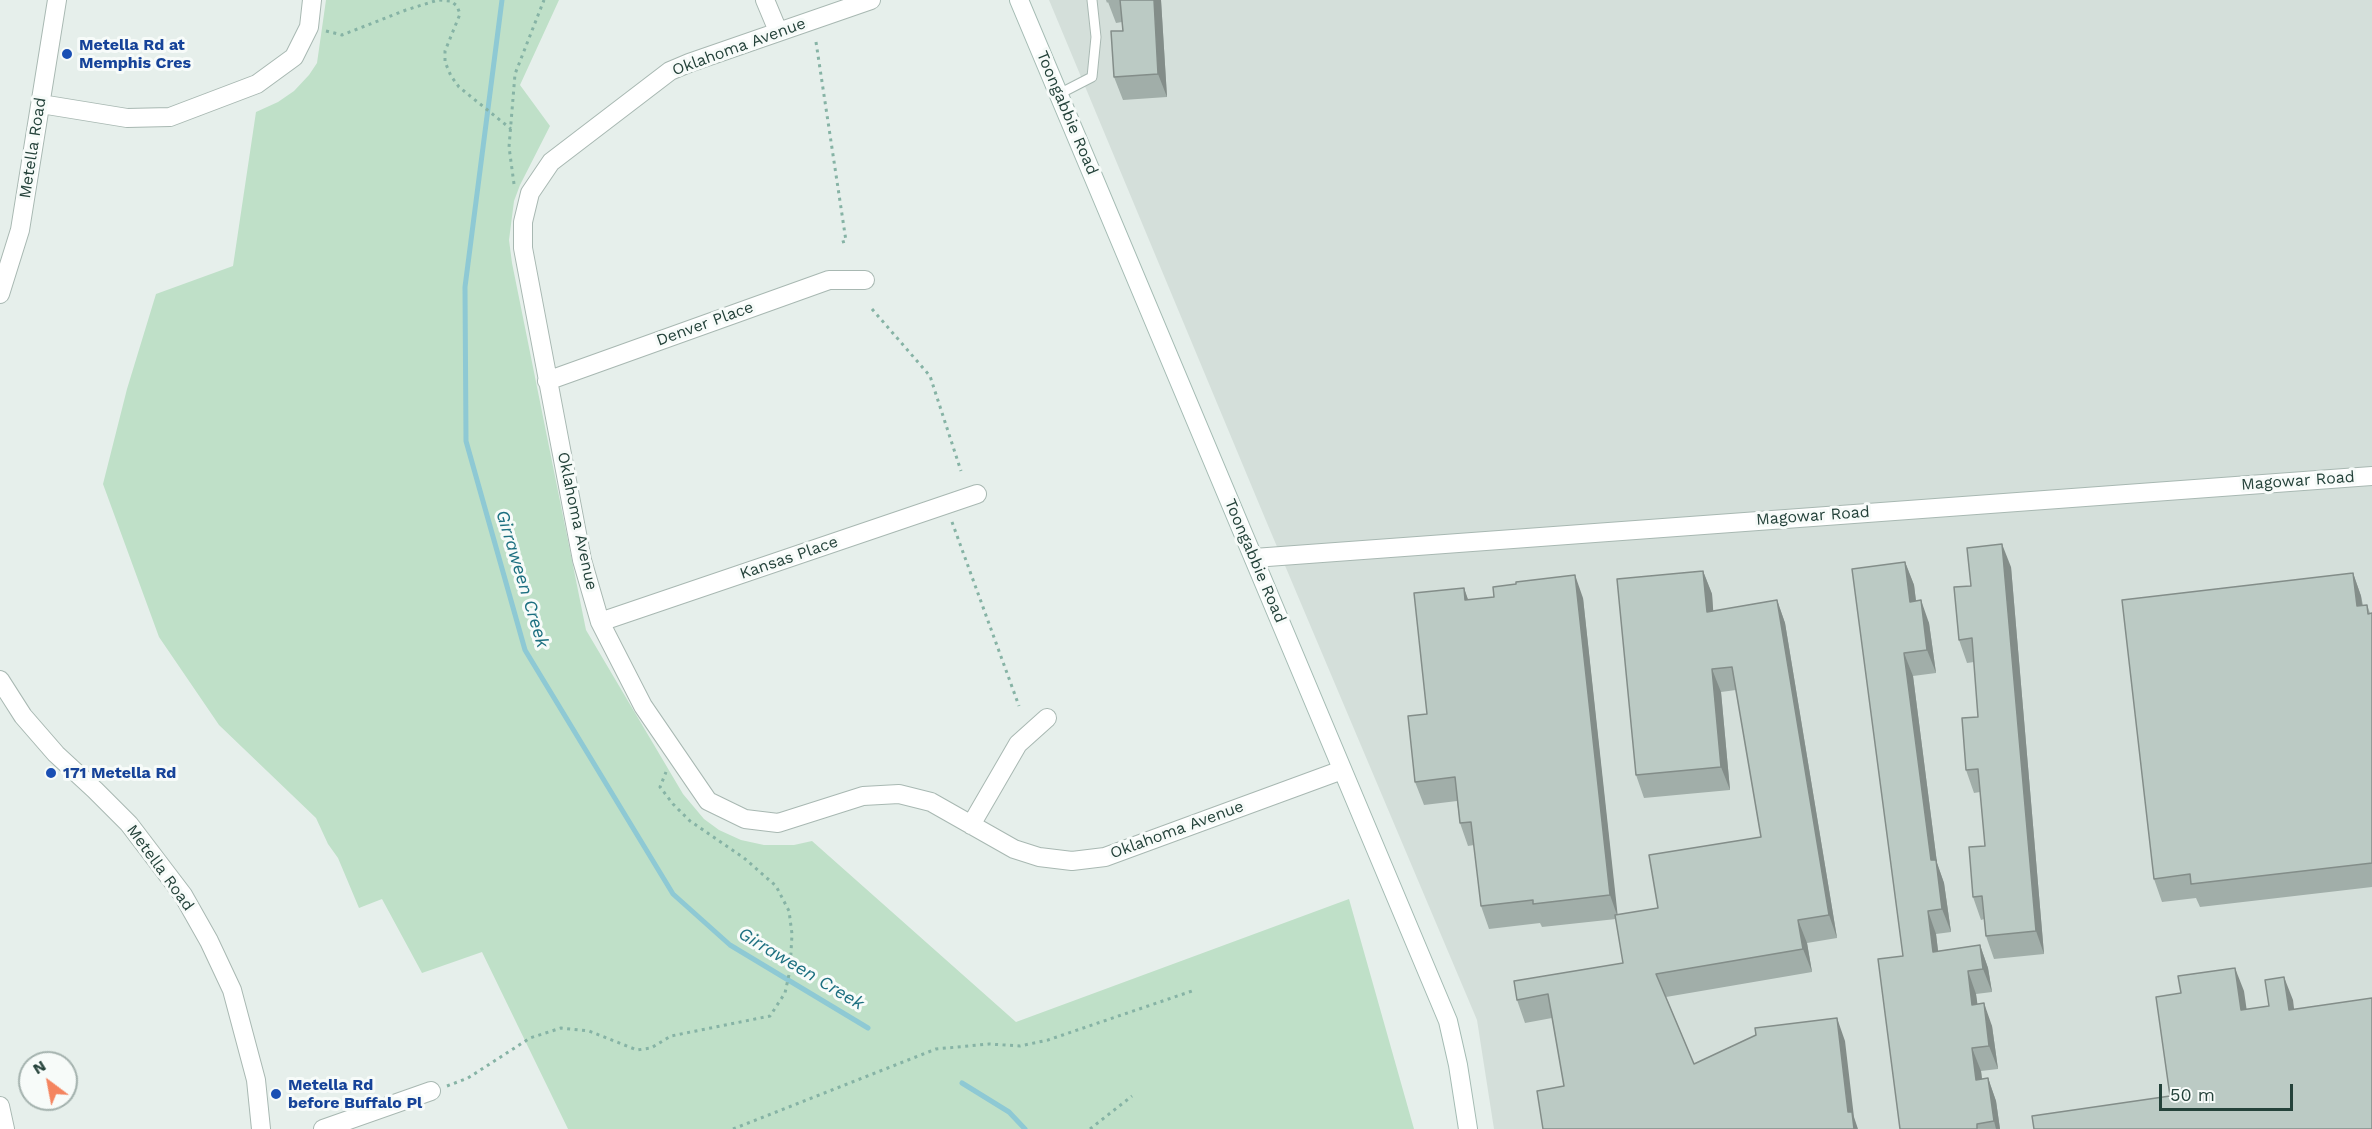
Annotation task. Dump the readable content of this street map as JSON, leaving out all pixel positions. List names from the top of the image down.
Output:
{
  "streets": {
    "street": [
      "Oklahoma Avenue",
      "Toongabbie Road",
      "Metella Road",
      "Denver Place",
      "Magowar Road",
      "Kansas Place"
    ]
  },
  "crossings": [
    ["Oklahoma Avenue", "Toongabbie Road"],
    ["Oklahoma Avenue", "Denver Place"],
    ["Oklahoma Avenue", "Kansas Place"],
    ["Toongabbie Road", "Magowar Road"]
  ],
  "water": ["Girraween Creek"],
  "places": ["Metella Rd at Memphis Cres", "171 Metella Rd", "Metella Rd before Buffalo Pl"],
  "scale_bar": "50 m",
  "north": "top left"
}
